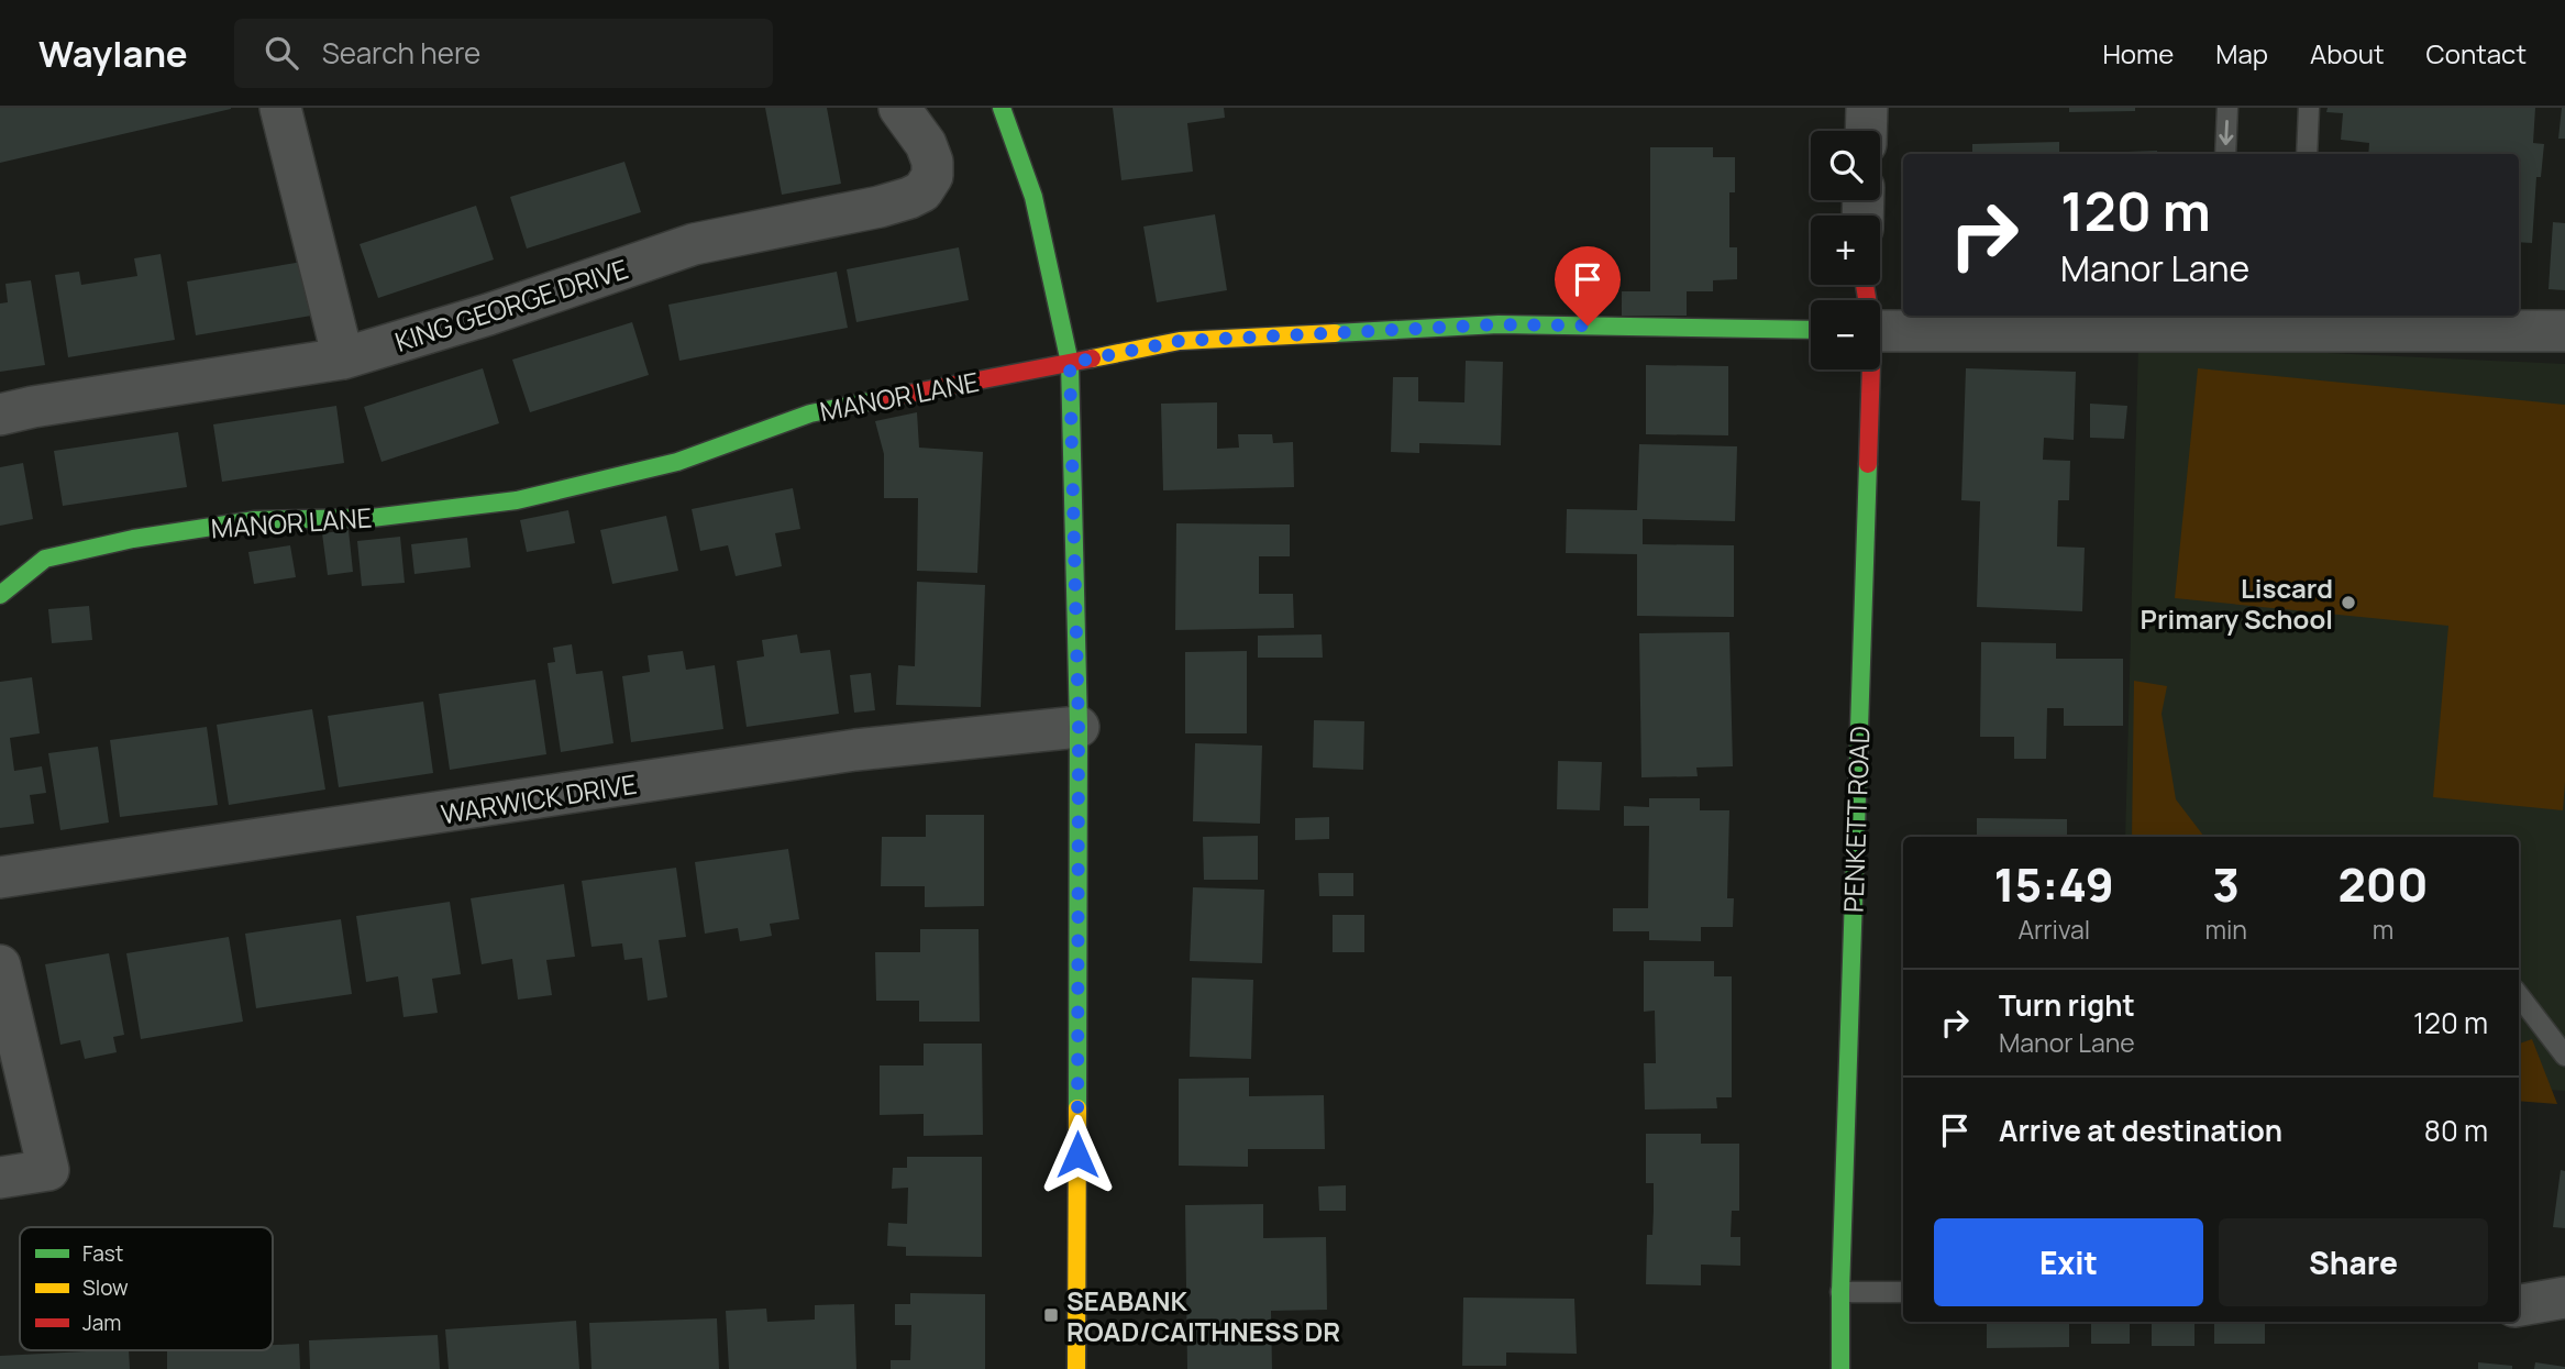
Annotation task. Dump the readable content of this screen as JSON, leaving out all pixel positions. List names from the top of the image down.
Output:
{
  "streets": {
    "street": [
      "KING GEORGE DRIVE",
      "MANOR LANE",
      "WARWICK DRIVE",
      "PENKETT ROAD"
    ]
  },
  "places": {
    "other": ["Liscard Primary School"],
    "transit": ["SEABANK ROAD/CAITHNESS DR"]
  },
  "legend": ["Fast", "Slow", "Jam"],
  "page": {
    "header": "Waylane",
    "search": "Search here",
    "nav": [
      "Home",
      "Map",
      "About",
      "Contact"
    ],
    "map_buttons": ["+", "−"],
    "turn": ["120 m", "Manor Lane"],
    "eta": [
      "15:49",
      "Arrival",
      "3",
      "min",
      "200",
      "m"
    ],
    "list": [
      {
        "name": "Turn right",
        "note": "Manor Lane",
        "value": "120 m"
      },
      {
        "name": "Arrive at destination",
        "value": "80 m"
      }
    ],
    "buttons": ["Exit", "Share"]
  }
}
